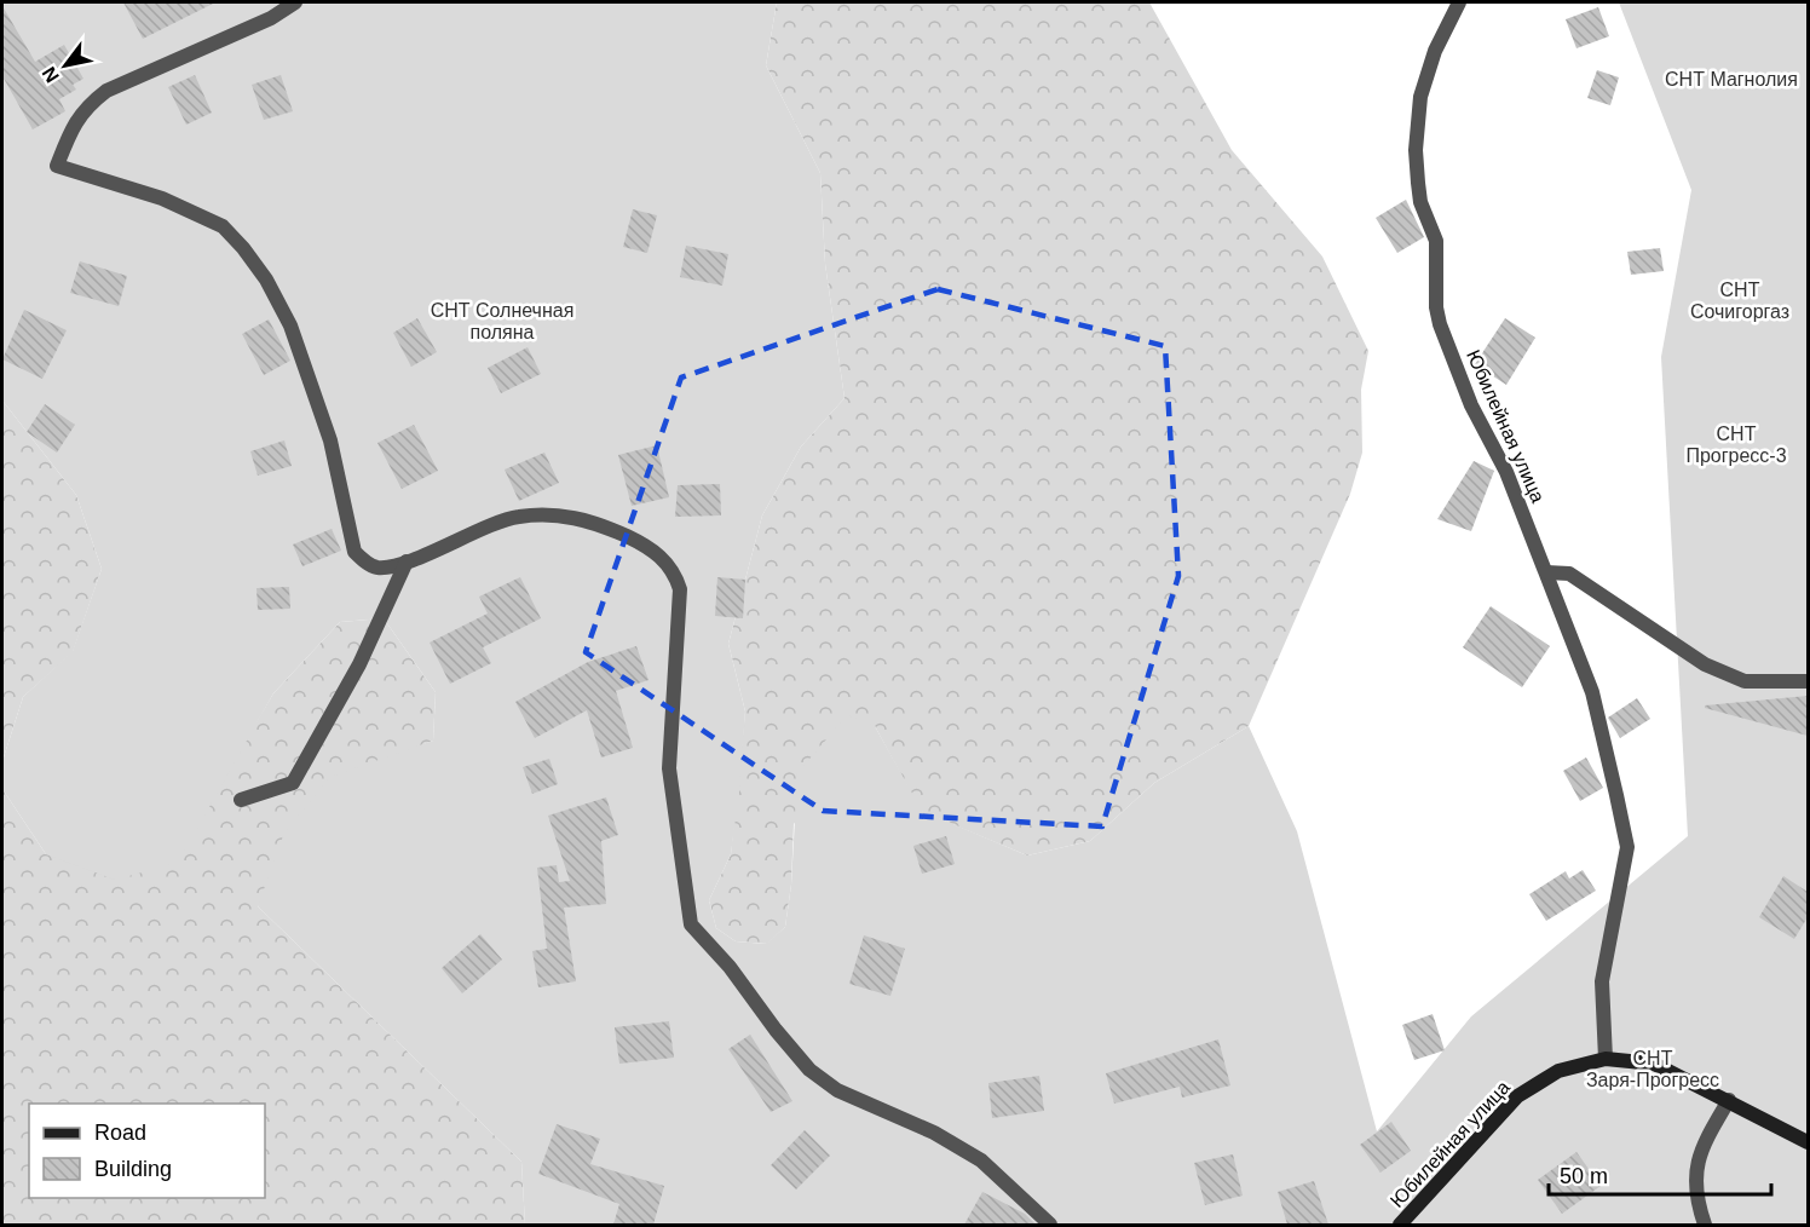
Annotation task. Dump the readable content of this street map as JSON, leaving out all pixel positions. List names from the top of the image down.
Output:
{
  "streets": {
    "street": ["Юбилейная улица"]
  },
  "parks": [
    "СНТ Магнолия",
    "СНТ Сочигоргаз",
    "СНТ Солнечная поляна",
    "СНТ Прогресс-3",
    "СНТ Заря-Прогресс"
  ],
  "legend": ["Road", "Building"],
  "scale_bar": "50 m",
  "north": "bottom left"
}
